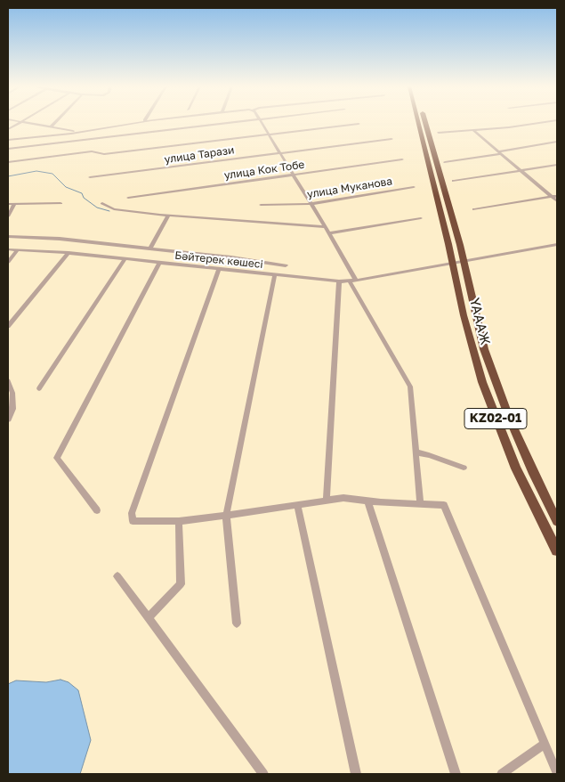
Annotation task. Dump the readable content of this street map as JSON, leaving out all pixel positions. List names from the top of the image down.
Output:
{
  "streets": {
    "highway": ["ҮАААЖ", "KZ02-01"],
    "street": [
      "улица Тарази",
      "улица Кок Тобе",
      "улица Муканова",
      "Бәйтерек көшесі"
    ]
  }
}
